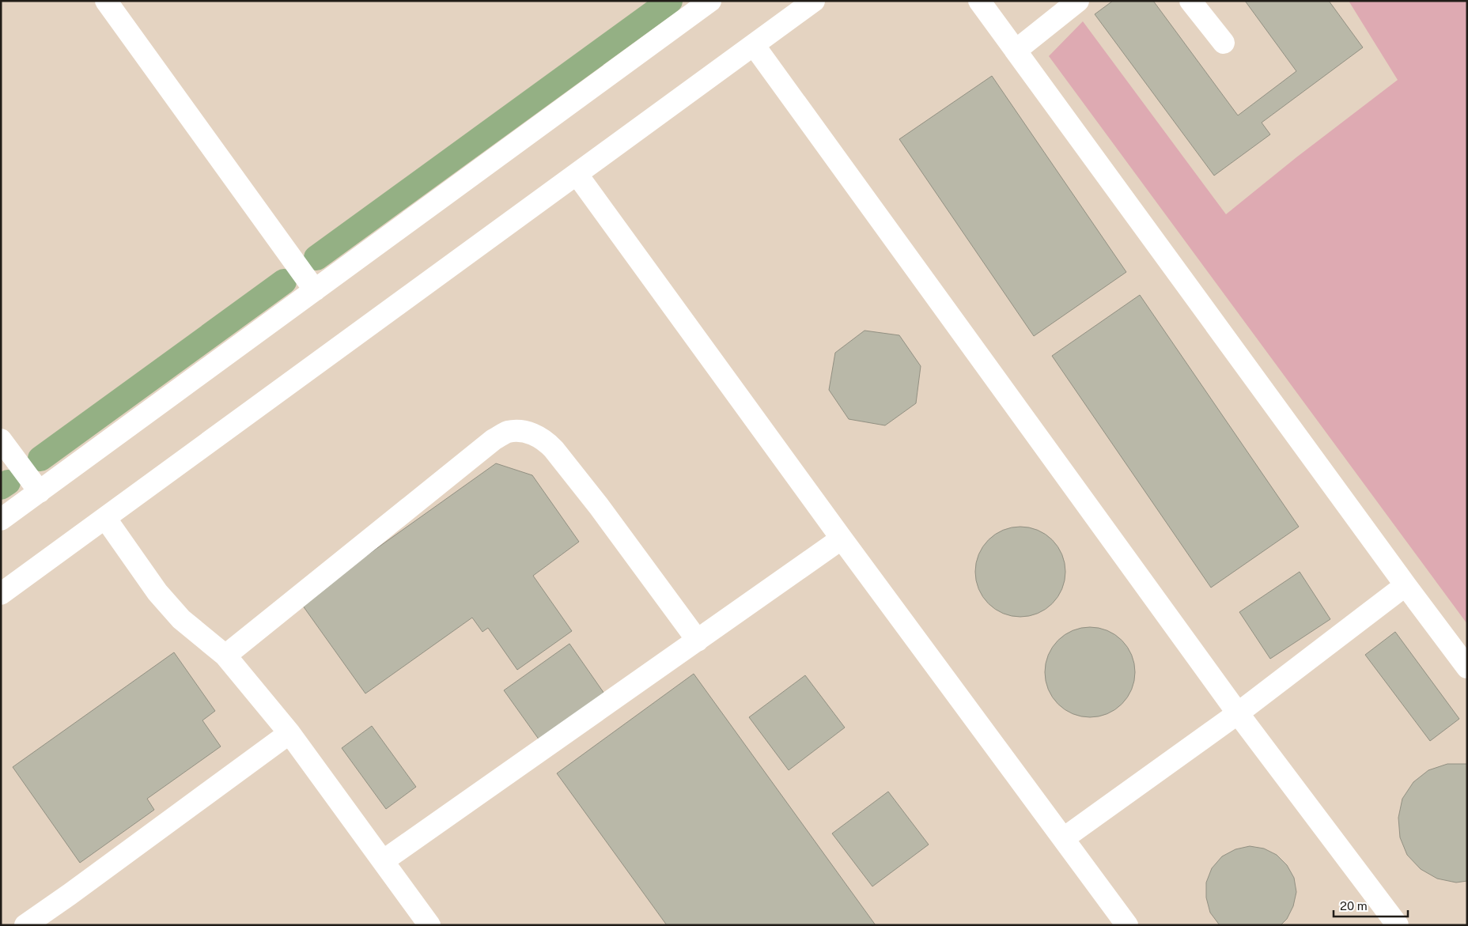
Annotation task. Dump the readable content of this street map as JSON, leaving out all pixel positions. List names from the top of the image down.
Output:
{
  "scale_bar": "20 m"
}
